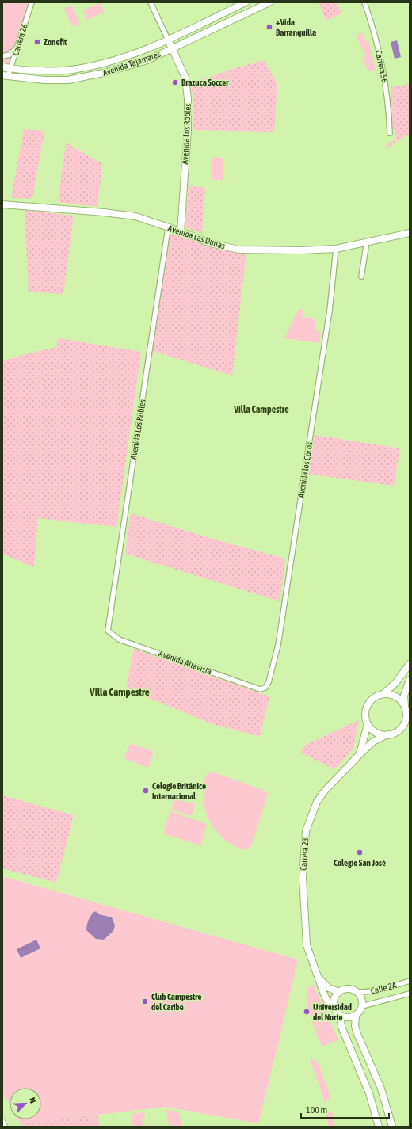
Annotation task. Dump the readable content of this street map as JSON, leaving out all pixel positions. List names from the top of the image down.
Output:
{
  "streets": {
    "street": [
      "Carrera 26",
      "Avenida Tajamares",
      "Carrera 56",
      "Avenida Los Robles",
      "Avenida Las Dunas",
      "Avenida los Cocos",
      "Avenida Altavista",
      "Carrera 23",
      "Calle 2A"
    ]
  },
  "crossings": [
    ["Carrera 26", "Avenida Tajamares"],
    ["Avenida Tajamares", "Avenida Los Robles"],
    ["Avenida Los Robles", "Avenida Las Dunas"],
    ["Avenida Los Robles", "Avenida Altavista"],
    ["Avenida Las Dunas", "Avenida los Cocos"],
    ["Avenida los Cocos", "Avenida Altavista"],
    ["Carrera 23", "Calle 2A"]
  ],
  "districts": ["Villa Campestre", "Villa Campestre"],
  "places": [
    "+Vida Barranquilla",
    "Zonefit",
    "Brazuca Soccer",
    "Colegio Británico Internacional",
    "Colegio San José",
    "Club Campestre del Caribe",
    "Universidad del Norte"
  ],
  "scale_bar": "100 m",
  "north": "top right"
}
